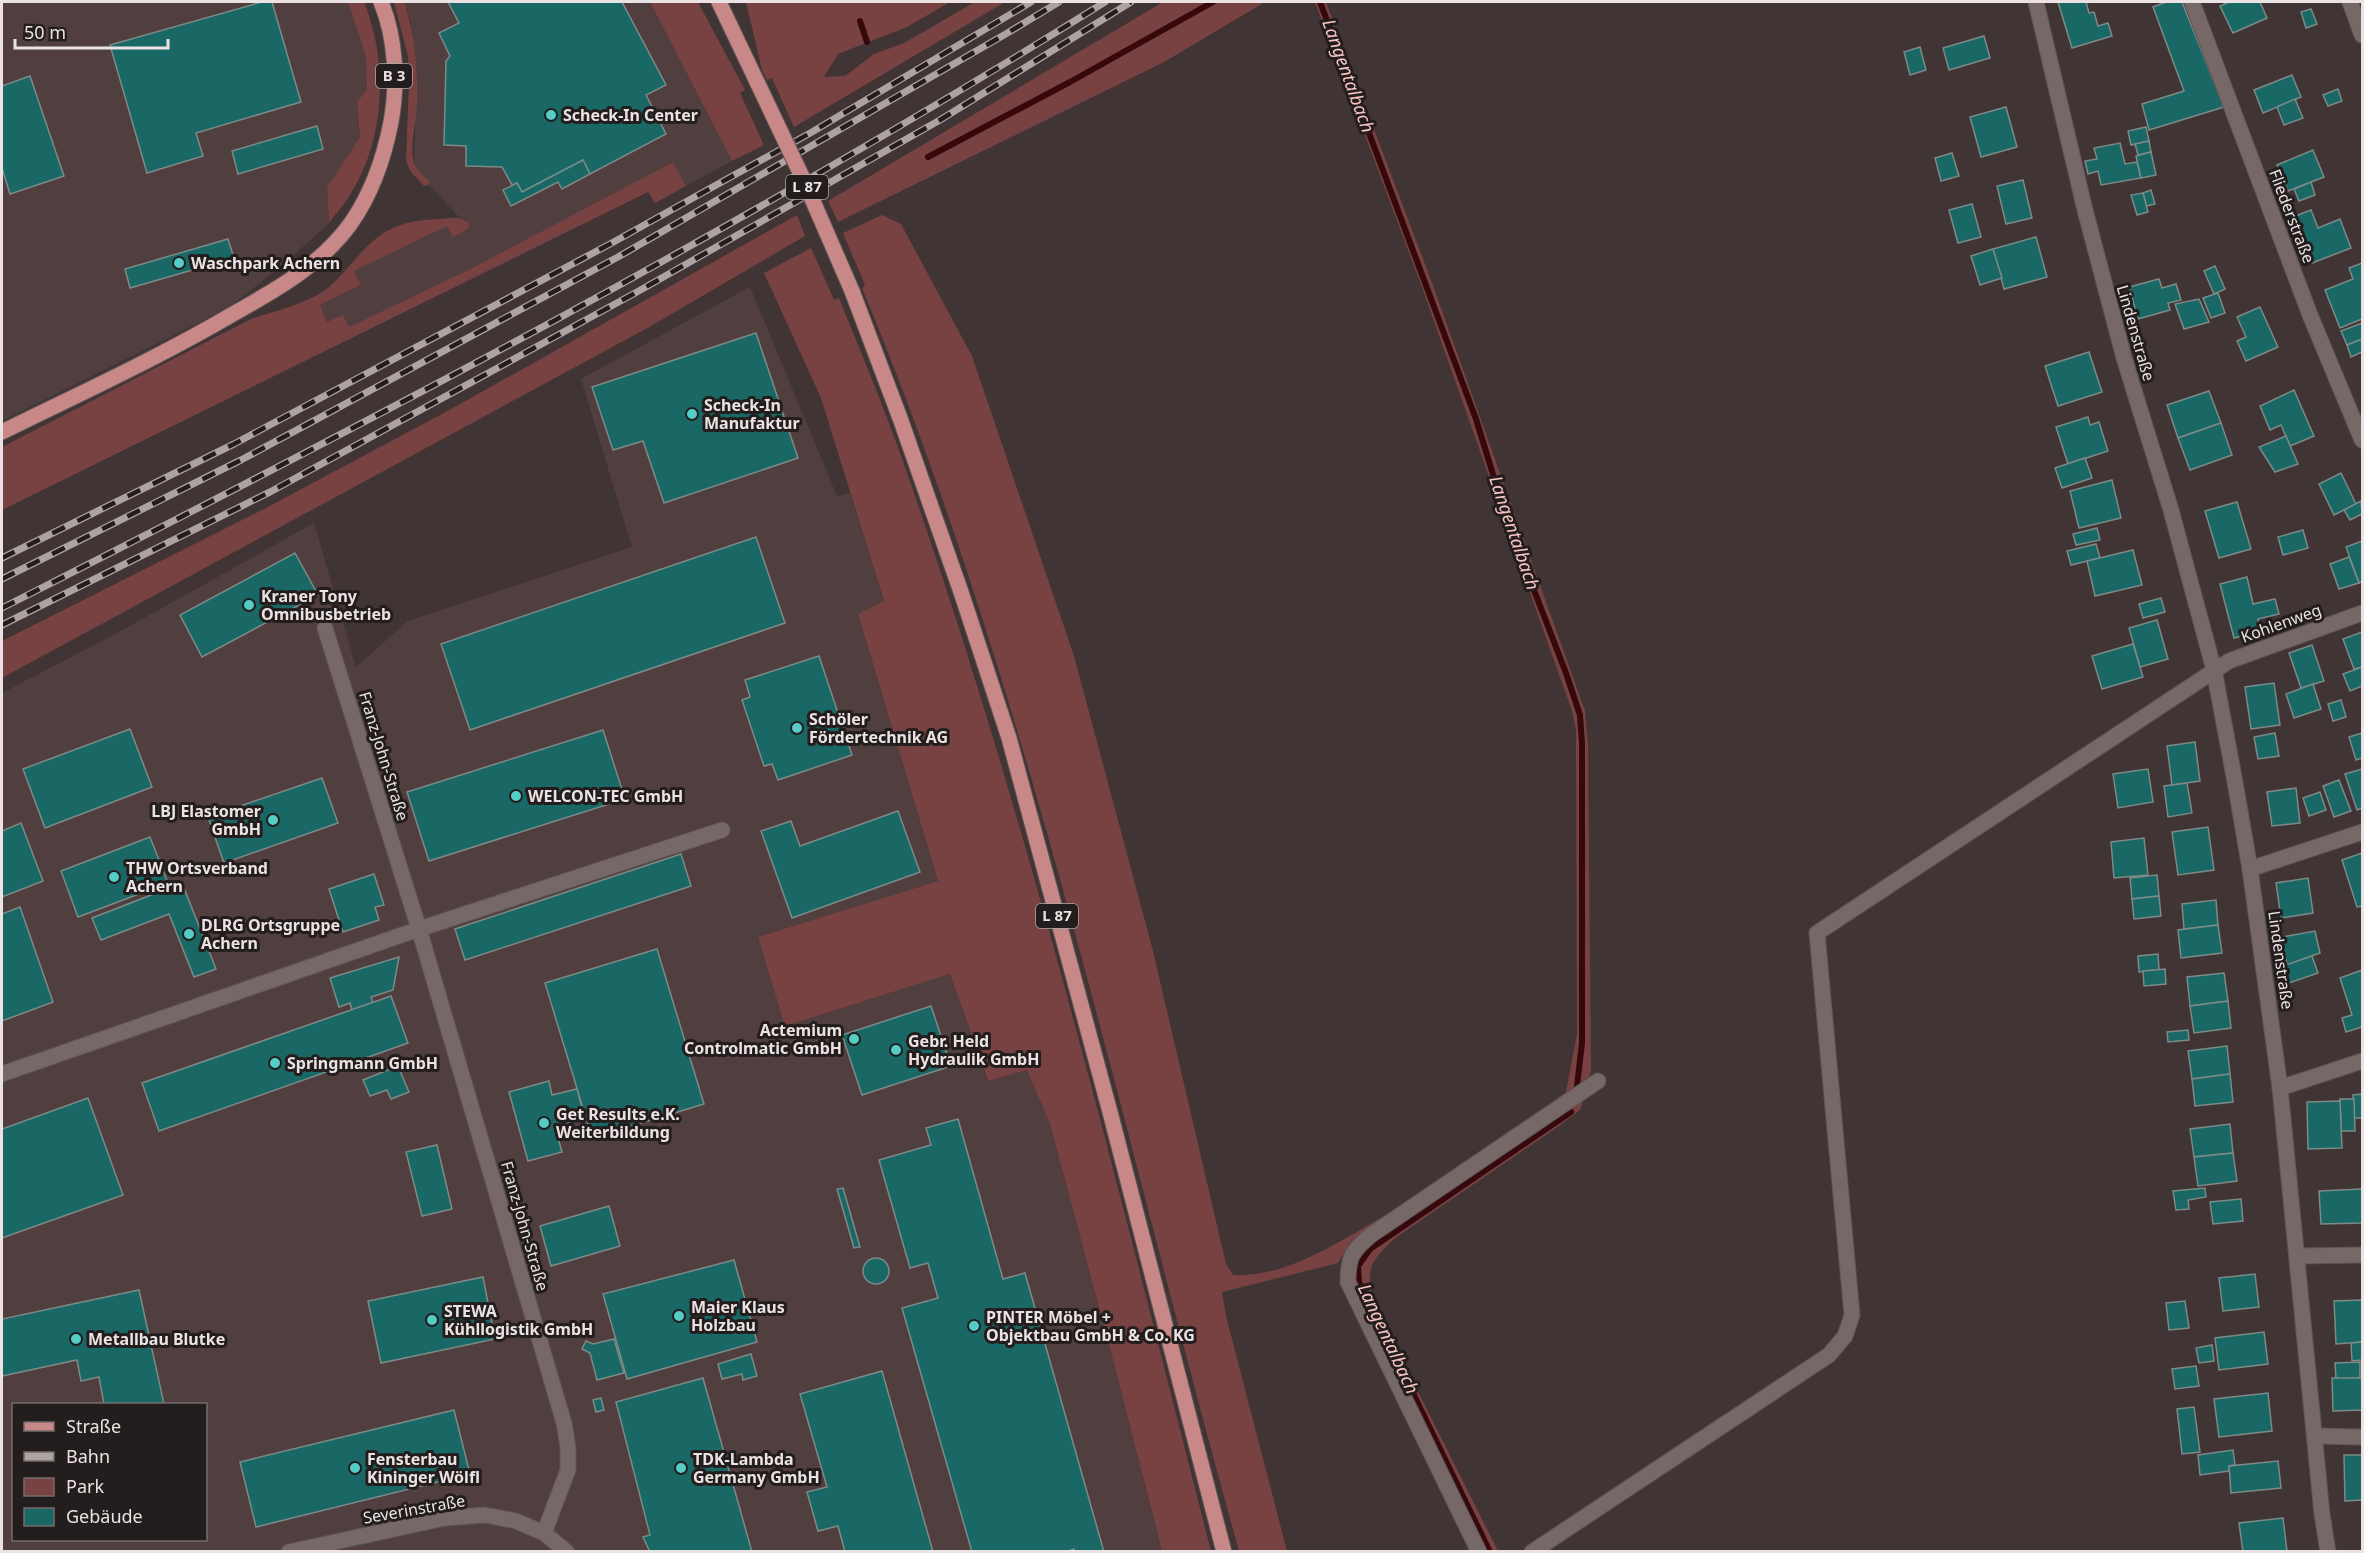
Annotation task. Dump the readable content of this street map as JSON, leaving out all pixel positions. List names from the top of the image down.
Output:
{
  "streets": {
    "main road": ["B 3", "L 87"],
    "street": [
      "Fliederstraße",
      "Lindenstraße",
      "Kohlenweg",
      "Franz-John-Straße",
      "Severinstraße"
    ]
  },
  "crossings": [
    ["Lindenstraße", "Kohlenweg"],
    ["Franz-John-Straße", "Severinstraße"]
  ],
  "water": ["Langentalbach"],
  "places": [
    "Scheck-In Center",
    "Waschpark Achern",
    "Scheck-In Manufaktur",
    "Kraner Tony Omnibusbetrieb",
    "Schöler Fördertechnik AG",
    "WELCON-TEC GmbH",
    "LBJ Elastomer GmbH",
    "THW Ortsverband Achern",
    "DLRG Ortsgruppe Achern",
    "Actemium Controlmatic GmbH",
    "Gebr. Held Hydraulik GmbH",
    "Springmann GmbH",
    "Get Results e.K. Weiterbildung",
    "Maier Klaus Holzbau",
    "STEWA Kühllogistik GmbH",
    "PINTER Möbel + Objektbau GmbH & Co. KG",
    "Metallbau Blutke",
    "Fensterbau Kininger Wölfl",
    "TDK-Lambda Germany GmbH"
  ],
  "legend": [
    "Straße",
    "Bahn",
    "Park",
    "Gebäude"
  ],
  "scale_bar": "50 m"
}
